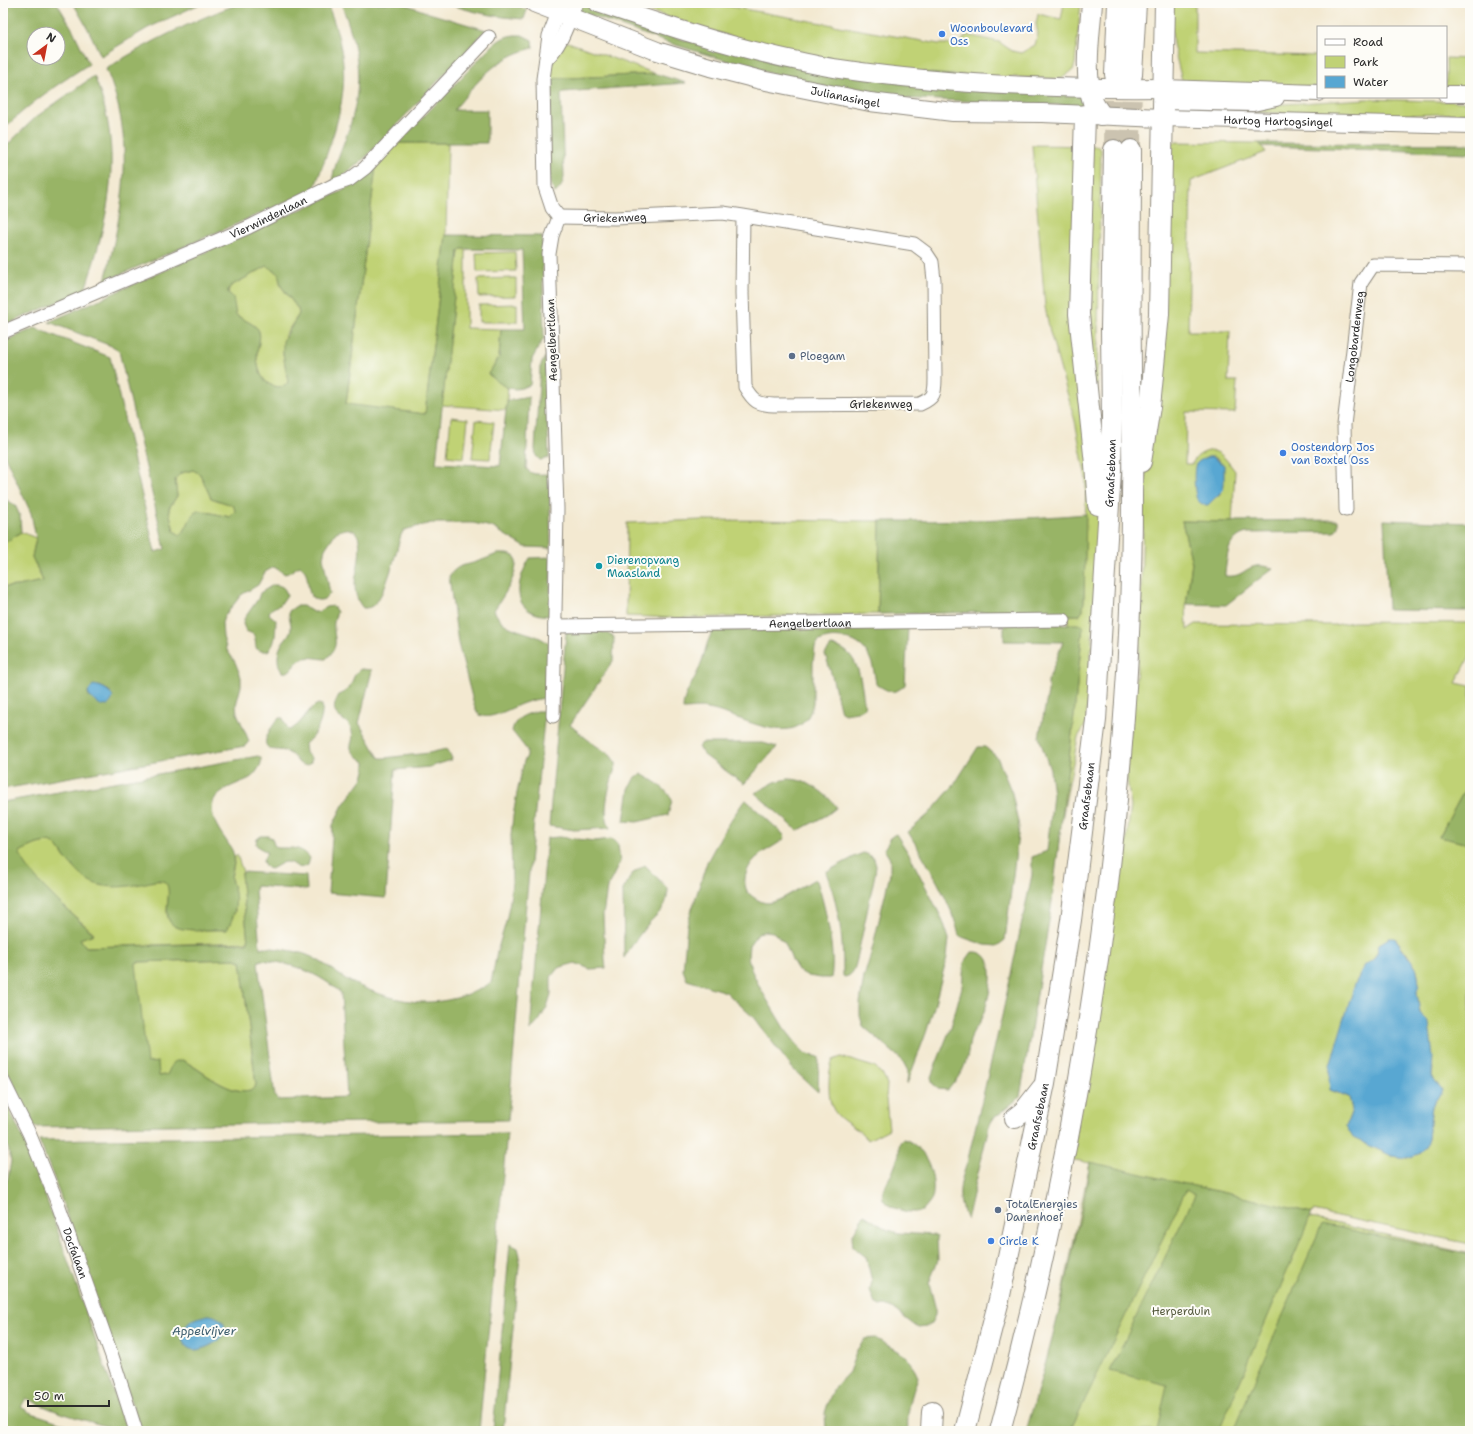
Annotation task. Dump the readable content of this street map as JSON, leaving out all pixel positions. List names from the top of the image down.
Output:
{
  "streets": {
    "main road": ["Julianasingel", "Hartog Hartogsingel", "Graafsebaan"],
    "street": [
      "Vierwindenlaan",
      "Griekenweg",
      "Longobardenweg",
      "Aengelbertlaan",
      "Docfalaan"
    ]
  },
  "crossings": [
    ["Julianasingel", "Hartog Hartogsingel"],
    ["Griekenweg", "Aengelbertlaan"]
  ],
  "water": ["Appelvijver"],
  "parks": ["Herperduin"],
  "places": [
    "Woonboulevard Oss",
    "Ploegam",
    "Oostendorp Jos van Boxtel Oss",
    "Dierenopvang Maasland",
    "TotalEnergies Danenhoef",
    "Circle K"
  ],
  "legend": ["Road", "Park", "Water"],
  "scale_bar": "50 m",
  "north": "top right"
}
